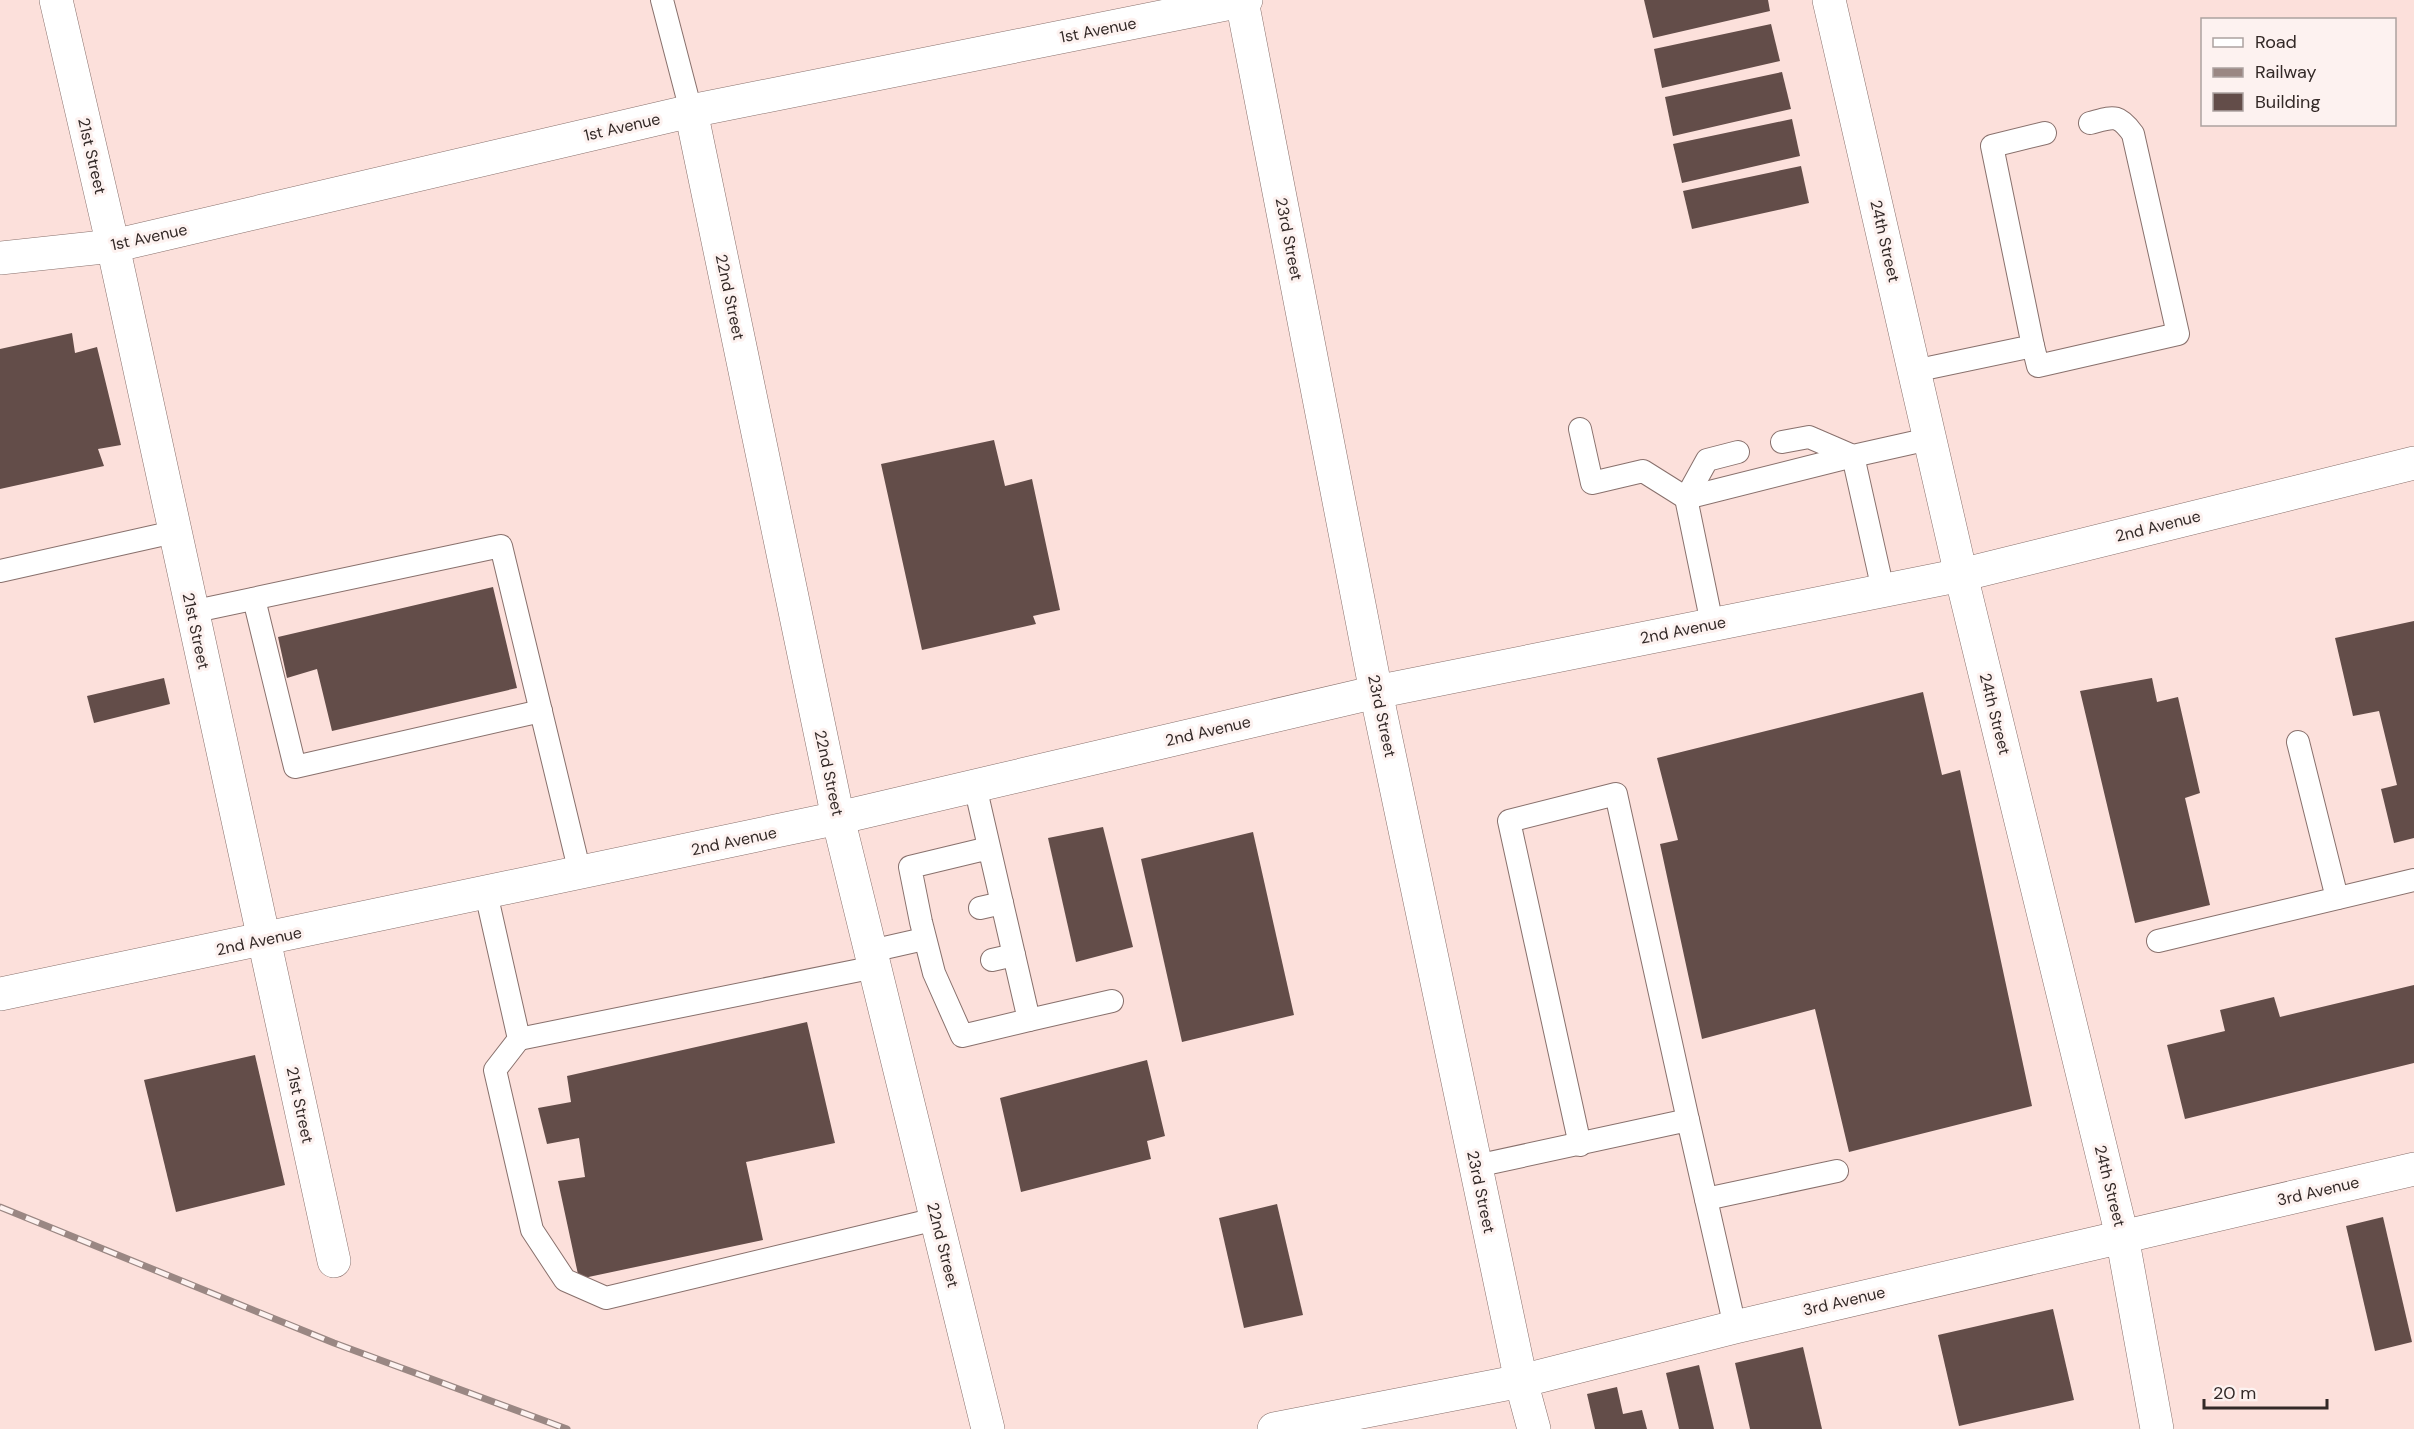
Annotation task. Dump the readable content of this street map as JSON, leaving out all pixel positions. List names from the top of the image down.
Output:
{
  "streets": {
    "street": [
      "1st Avenue",
      "21st Street",
      "23rd Street",
      "24th Street",
      "22nd Street",
      "2nd Avenue",
      "3rd Avenue"
    ]
  },
  "crossings": [
    ["1st Avenue", "21st Street"],
    ["1st Avenue", "23rd Street"],
    ["1st Avenue", "22nd Street"],
    ["21st Street", "2nd Avenue"],
    ["23rd Street", "2nd Avenue"],
    ["23rd Street", "3rd Avenue"],
    ["24th Street", "2nd Avenue"],
    ["24th Street", "3rd Avenue"],
    ["22nd Street", "2nd Avenue"]
  ],
  "legend": ["Road", "Railway", "Building"],
  "scale_bar": "20 m"
}
